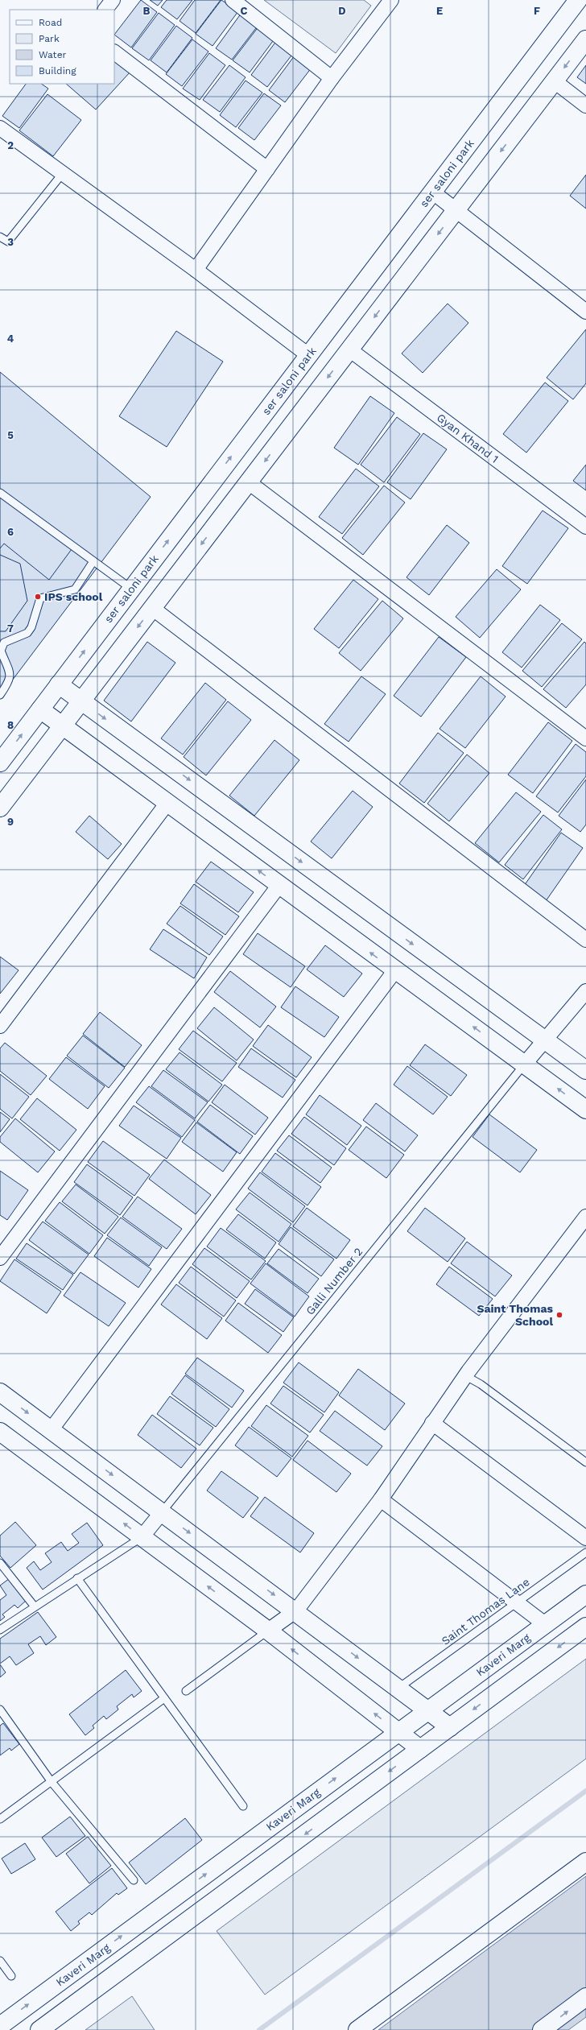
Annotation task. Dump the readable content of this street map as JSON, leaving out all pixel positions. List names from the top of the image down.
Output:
{
  "streets": {
    "main road": ["ser saloni park", "Kaveri Marg"],
    "street": ["Gyan Khand 1"],
    "lane": ["Galli Number 2", "Saint Thomas Lane"]
  },
  "places": ["IPS school", "Saint Thomas School"],
  "legend": [
    "Road",
    "Park",
    "Water",
    "Building"
  ],
  "grid": {
    "columns": [
      "B",
      "C",
      "D",
      "E",
      "F"
    ],
    "rows": [
      "2",
      "3",
      "4",
      "5",
      "6",
      "7",
      "8",
      "9"
    ]
  }
}
